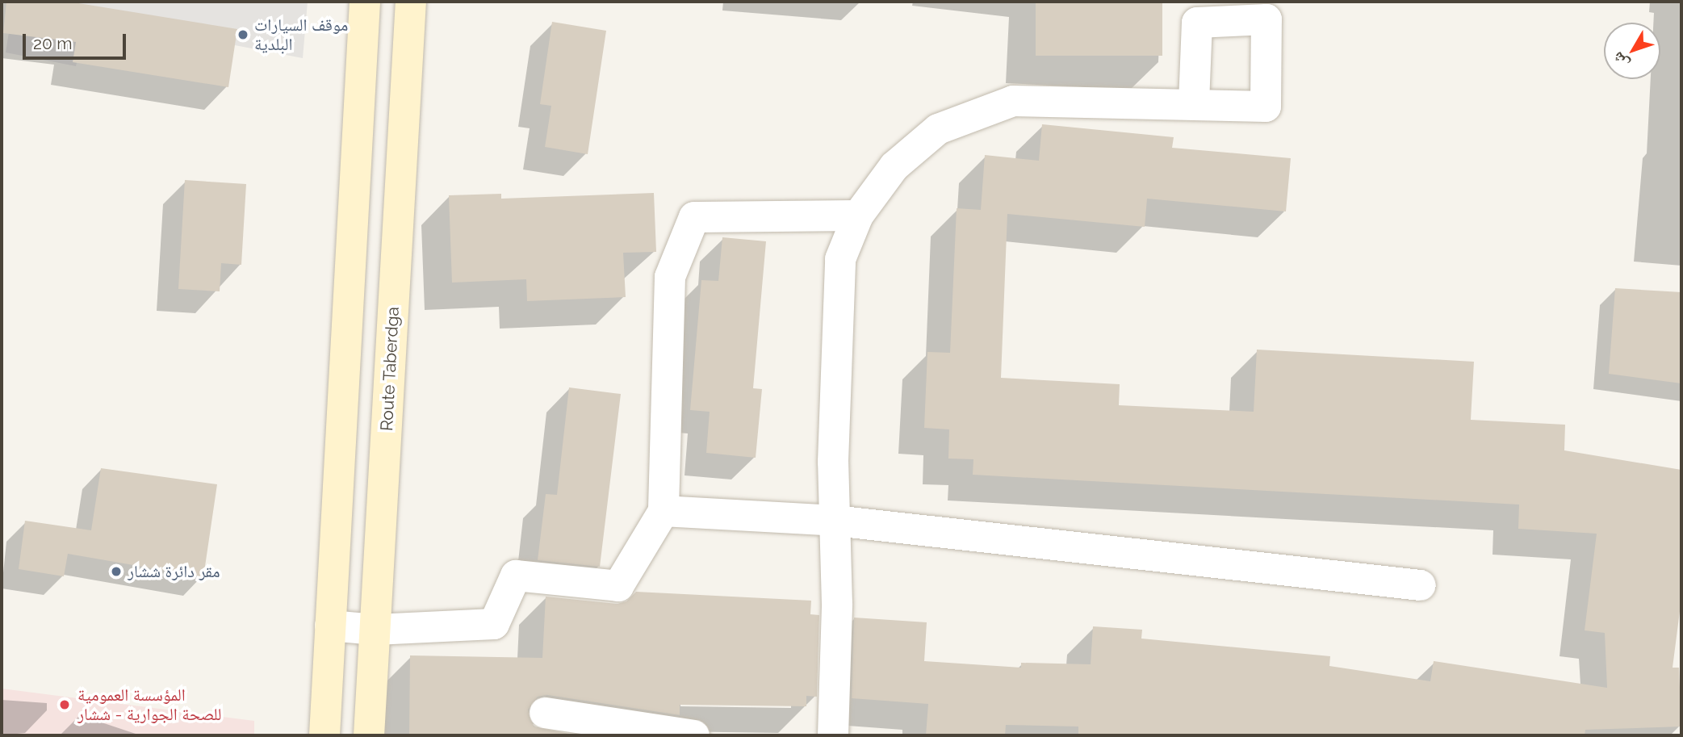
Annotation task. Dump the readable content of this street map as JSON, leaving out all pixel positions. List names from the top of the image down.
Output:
{
  "streets": {
    "main road": ["Route Taberdga"]
  },
  "places": ["موقف السيارات البلدية", "مقر دائرة ششار", "المؤسسة العمومية للصحة الجوارية - ششار"],
  "scale_bar": "20 m",
  "north": "bottom left"
}
